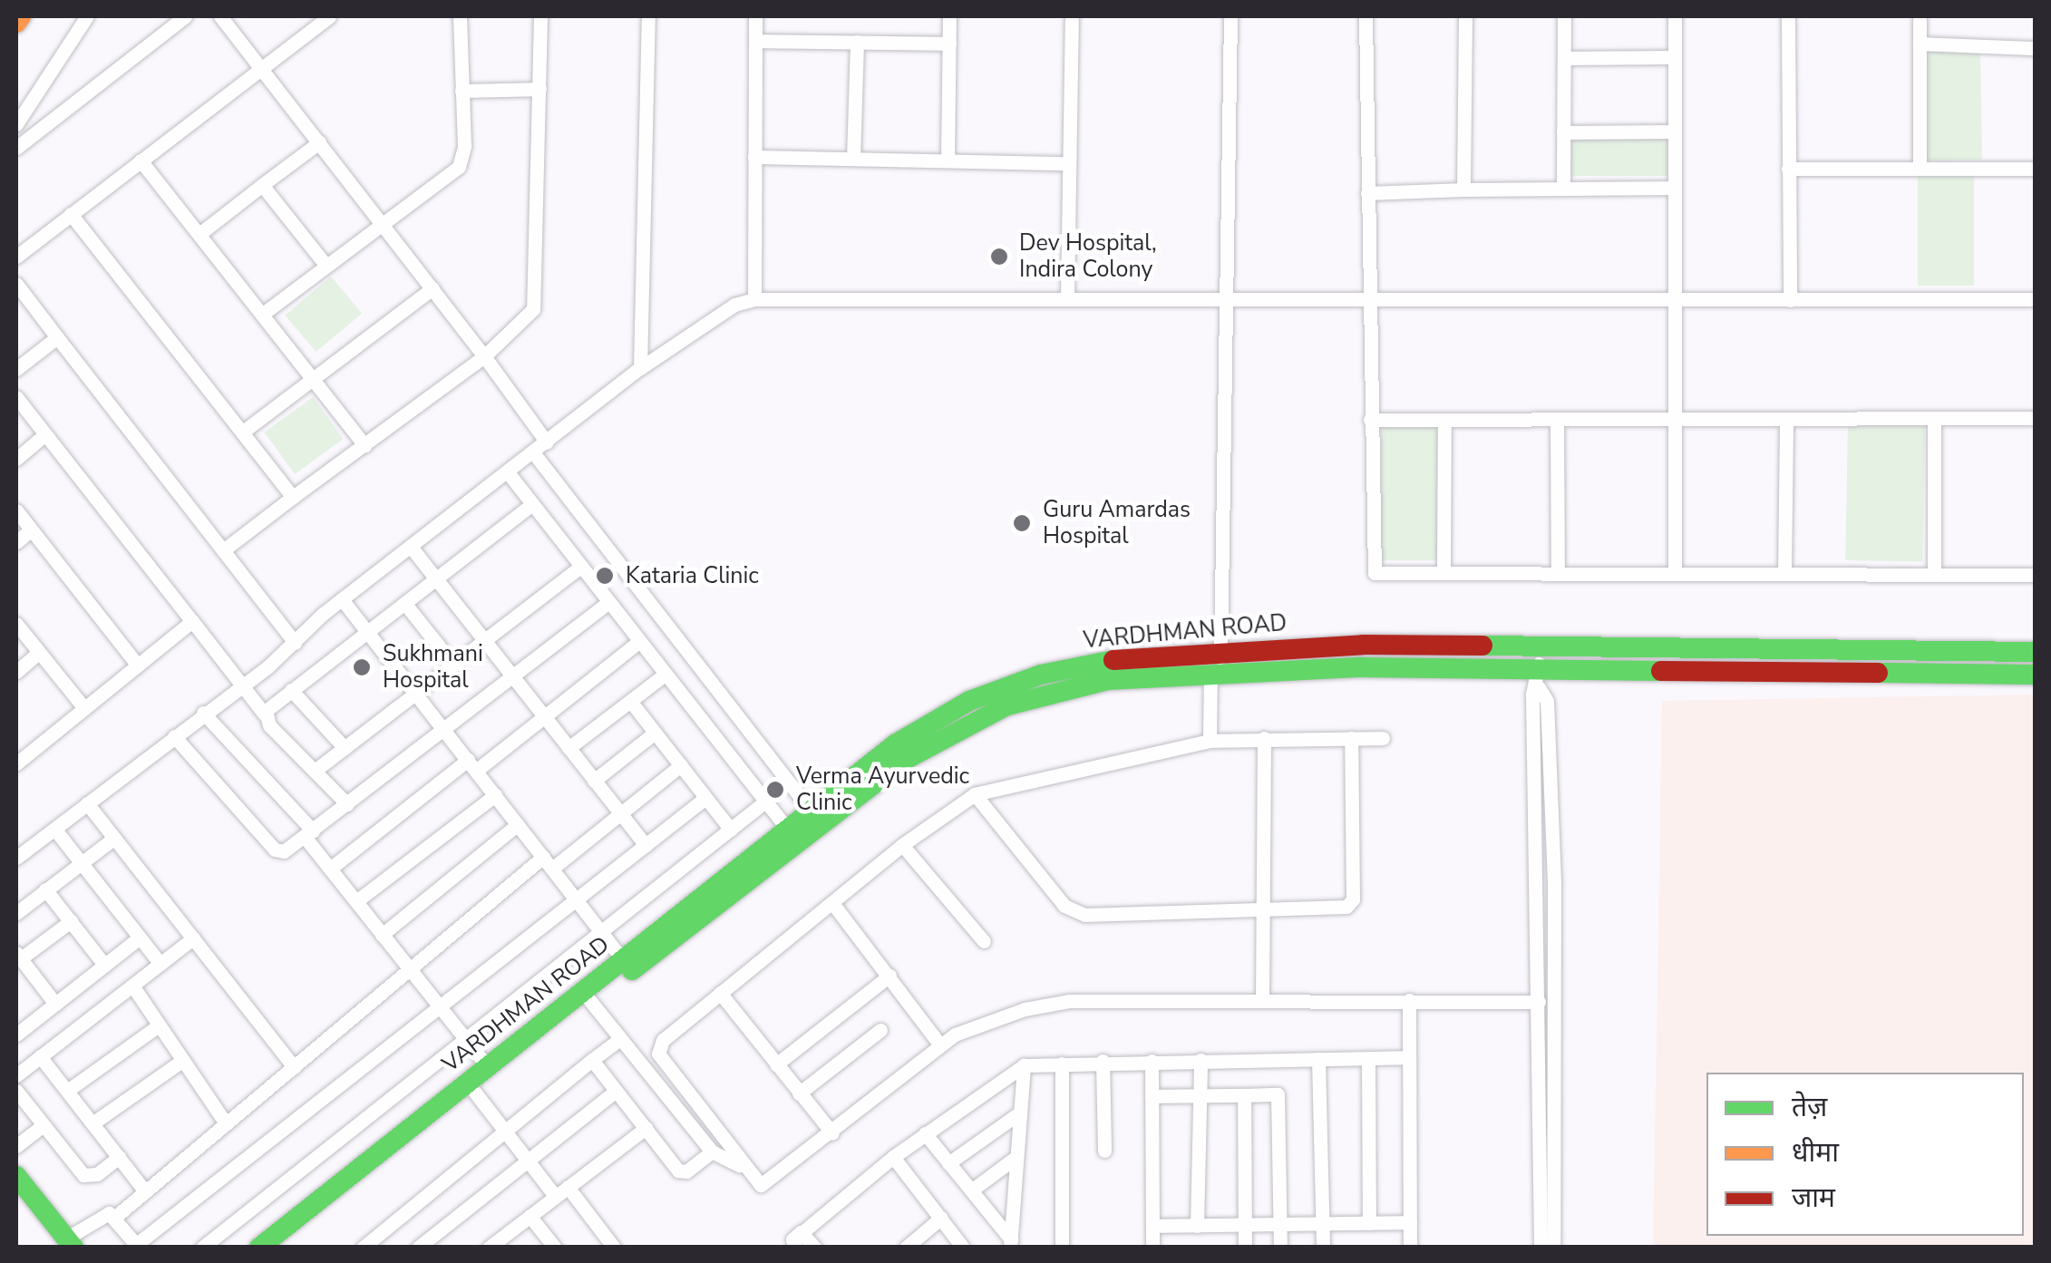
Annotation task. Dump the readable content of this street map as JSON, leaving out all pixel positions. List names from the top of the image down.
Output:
{
  "streets": {
    "street": ["VARDHMAN ROAD"]
  },
  "places": [
    "Dev Hospital, Indira Colony",
    "Guru Amardas Hospital",
    "Kataria Clinic",
    "Sukhmani Hospital",
    "Verma Ayurvedic Clinic"
  ],
  "legend": ["तेज़", "धीमा", "जाम"]
}
